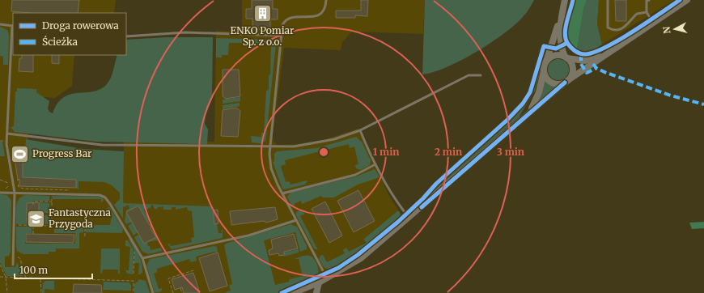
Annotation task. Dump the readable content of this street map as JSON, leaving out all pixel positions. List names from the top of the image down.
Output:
{
  "places": {
    "building": ["ENKO Pomiar Sp. z o.o."],
    "sports": ["Progress Bar"],
    "school or university": ["Fantastyczna Przygoda"]
  },
  "legend": ["Droga rowerowa", "Ścieżka"],
  "scale_bar": "100 m",
  "north": "left",
  "rings": ["1 min", "2 min", "3 min"]
}
